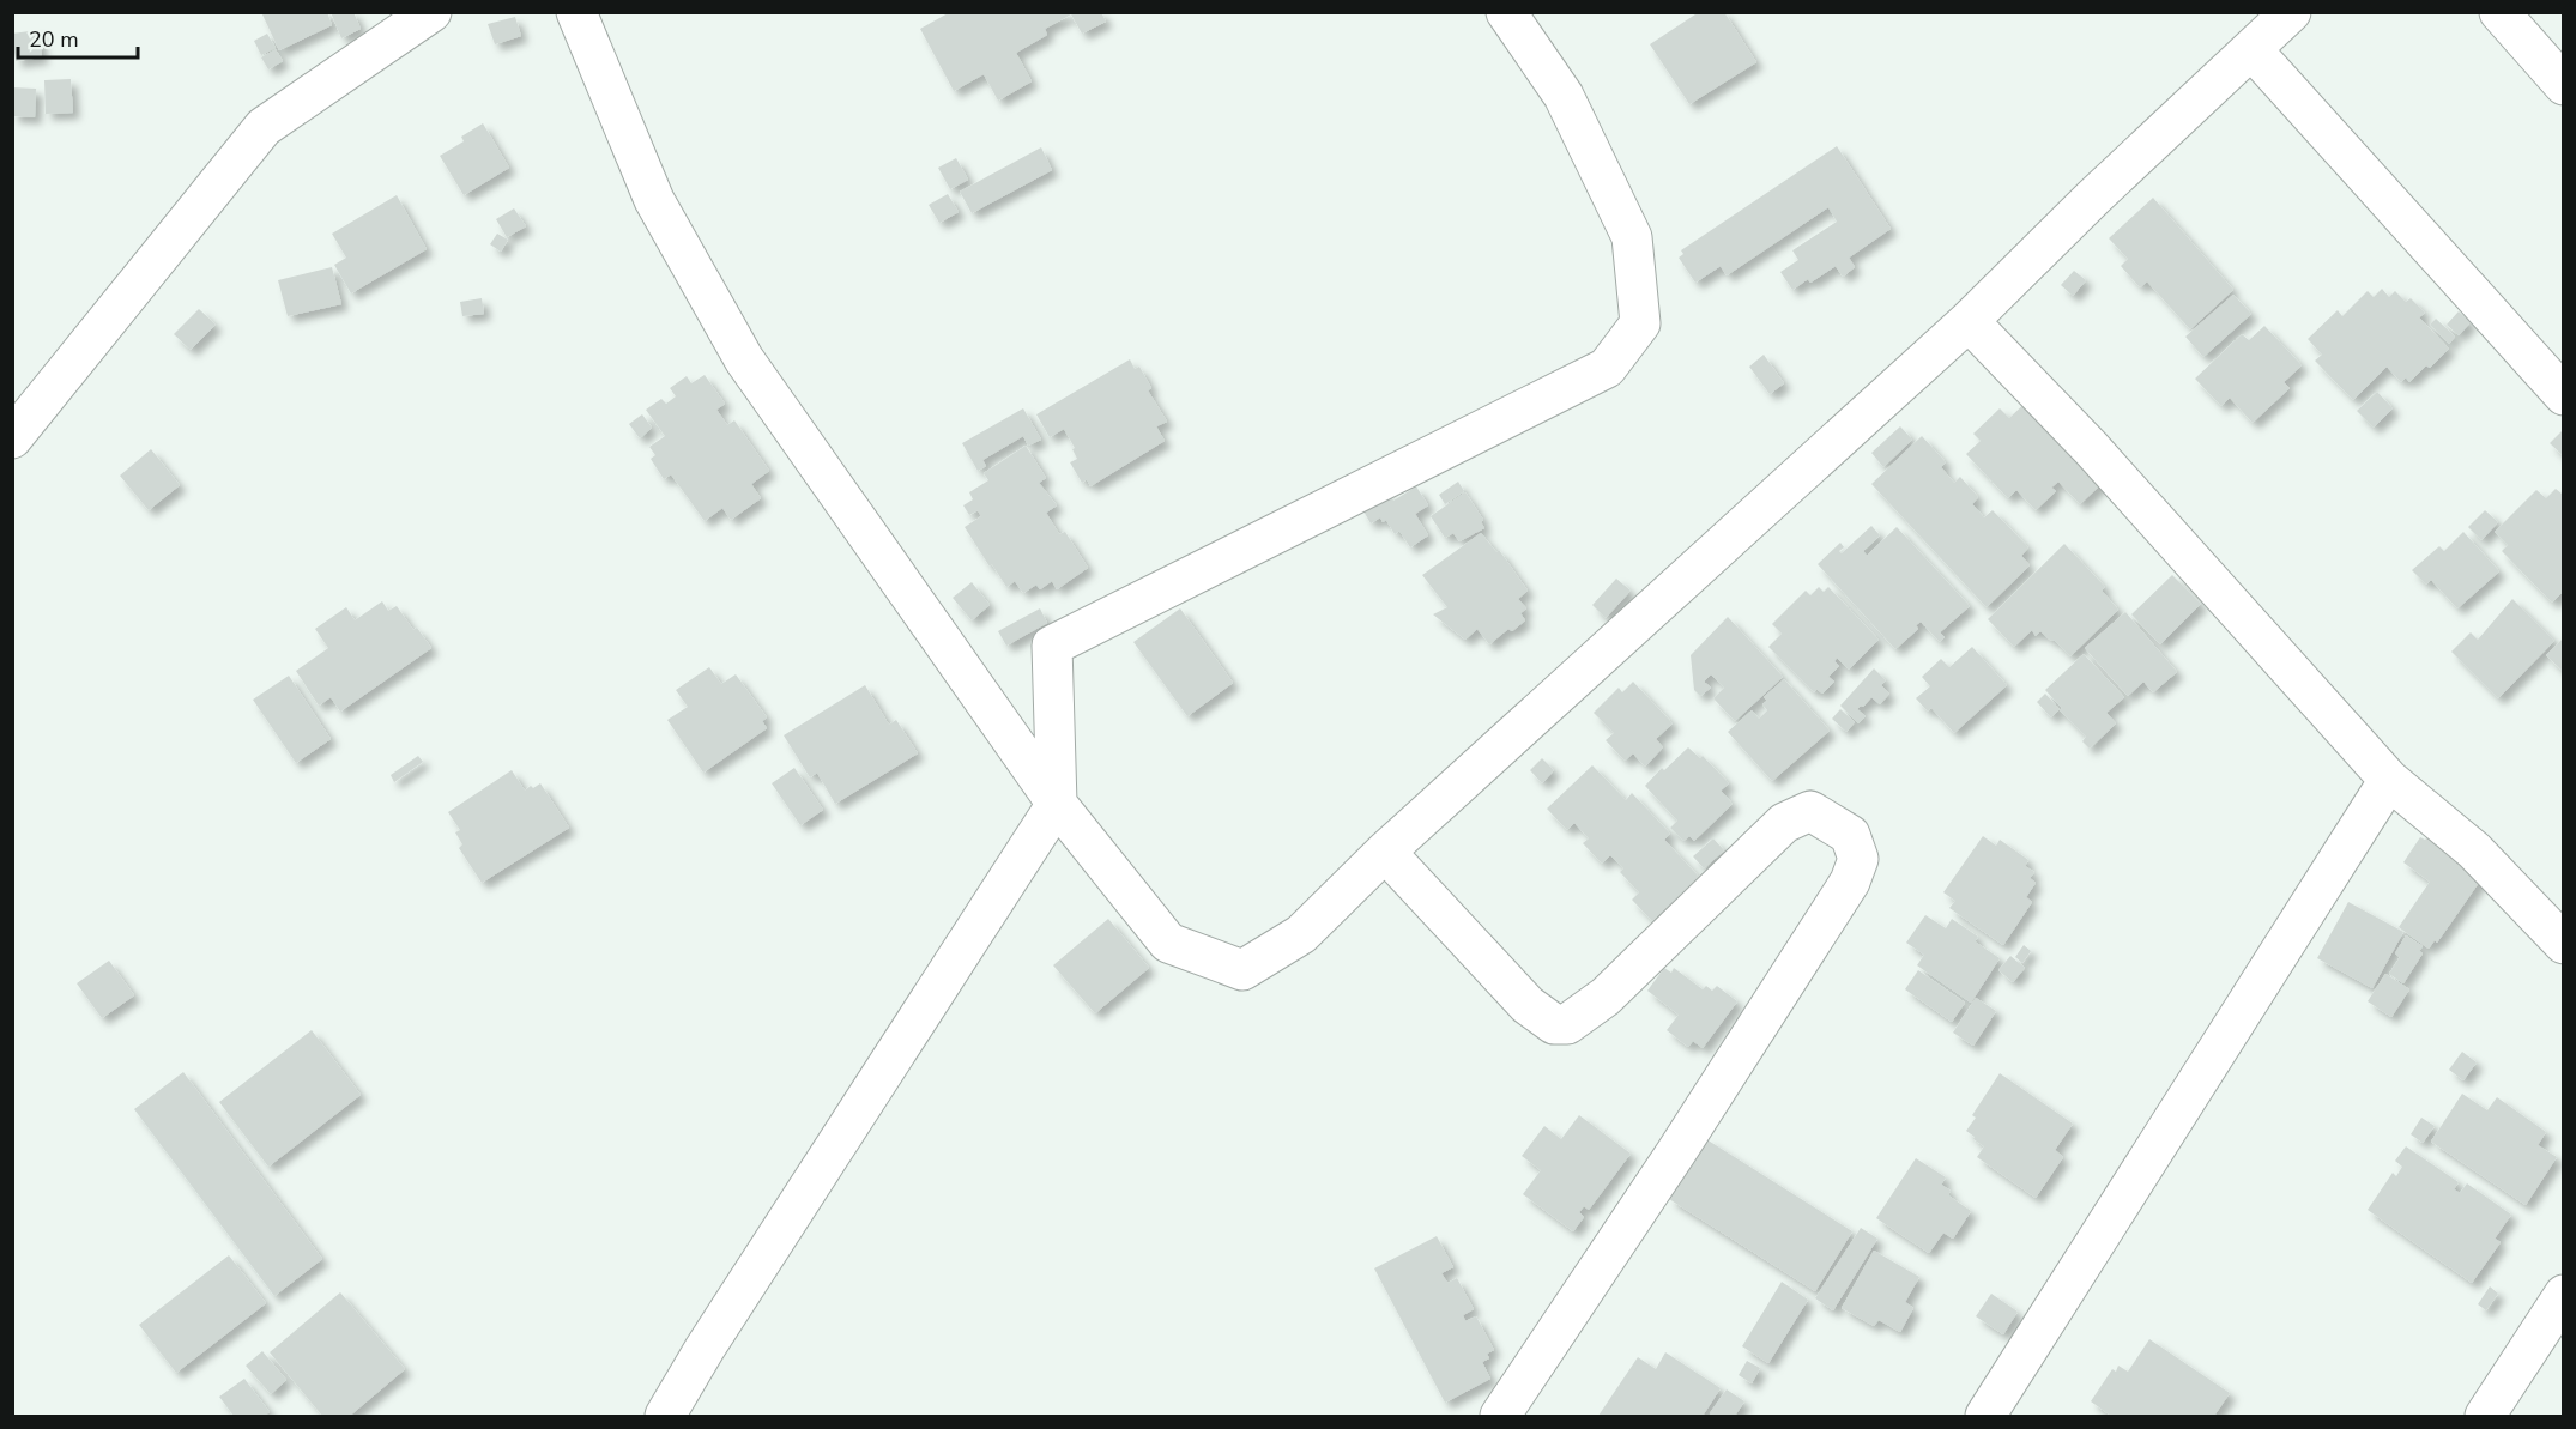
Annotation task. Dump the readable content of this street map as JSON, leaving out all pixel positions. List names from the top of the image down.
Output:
{
  "scale_bar": "20 m"
}
